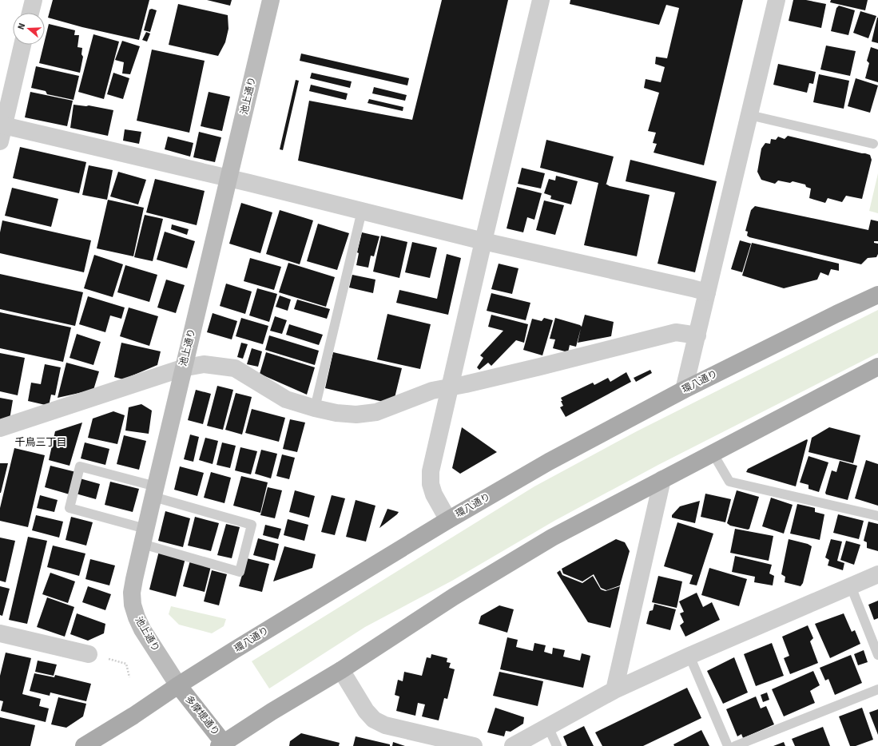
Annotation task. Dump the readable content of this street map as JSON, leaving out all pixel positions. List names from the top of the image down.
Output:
{
  "streets": {
    "main road": ["池上通り", "環八通り", "多摩堤通り"]
  },
  "crossings": [
    ["池上通り", "環八通り"],
    ["池上通り", "多摩堤通り"],
    ["環八通り", "多摩堤通り"]
  ],
  "districts": ["千鳥三丁目"],
  "north": "left"
}
